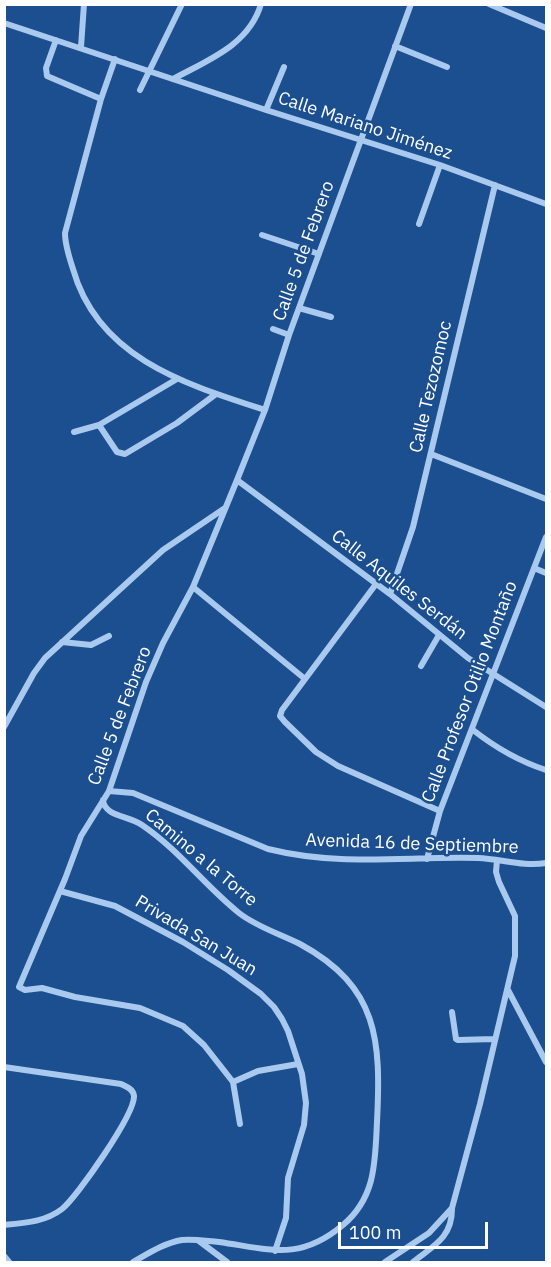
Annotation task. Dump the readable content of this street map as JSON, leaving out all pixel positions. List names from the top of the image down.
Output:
{
  "streets": {
    "street": [
      "Calle Mariano Jiménez",
      "Calle 5 de Febrero",
      "Calle Tezozomoc",
      "Calle Aquiles Serdán",
      "Calle Profesor Otilio Montaño",
      "Avenida 16 de Septiembre",
      "Camino a la Torre",
      "Privada San Juan"
    ]
  },
  "crossings": [
    ["Calle Mariano Jiménez", "Calle 5 de Febrero"],
    ["Calle Mariano Jiménez", "Calle Tezozomoc"],
    ["Calle 5 de Febrero", "Calle Aquiles Serdán"],
    ["Calle 5 de Febrero", "Avenida 16 de Septiembre"],
    ["Calle 5 de Febrero", "Camino a la Torre"],
    ["Calle 5 de Febrero", "Privada San Juan"],
    ["Calle Tezozomoc", "Calle Aquiles Serdán"],
    ["Calle Aquiles Serdán", "Calle Profesor Otilio Montaño"],
    ["Calle Profesor Otilio Montaño", "Avenida 16 de Septiembre"],
    ["Camino a la Torre", "Privada San Juan"]
  ],
  "scale_bar": "100 m"
}
